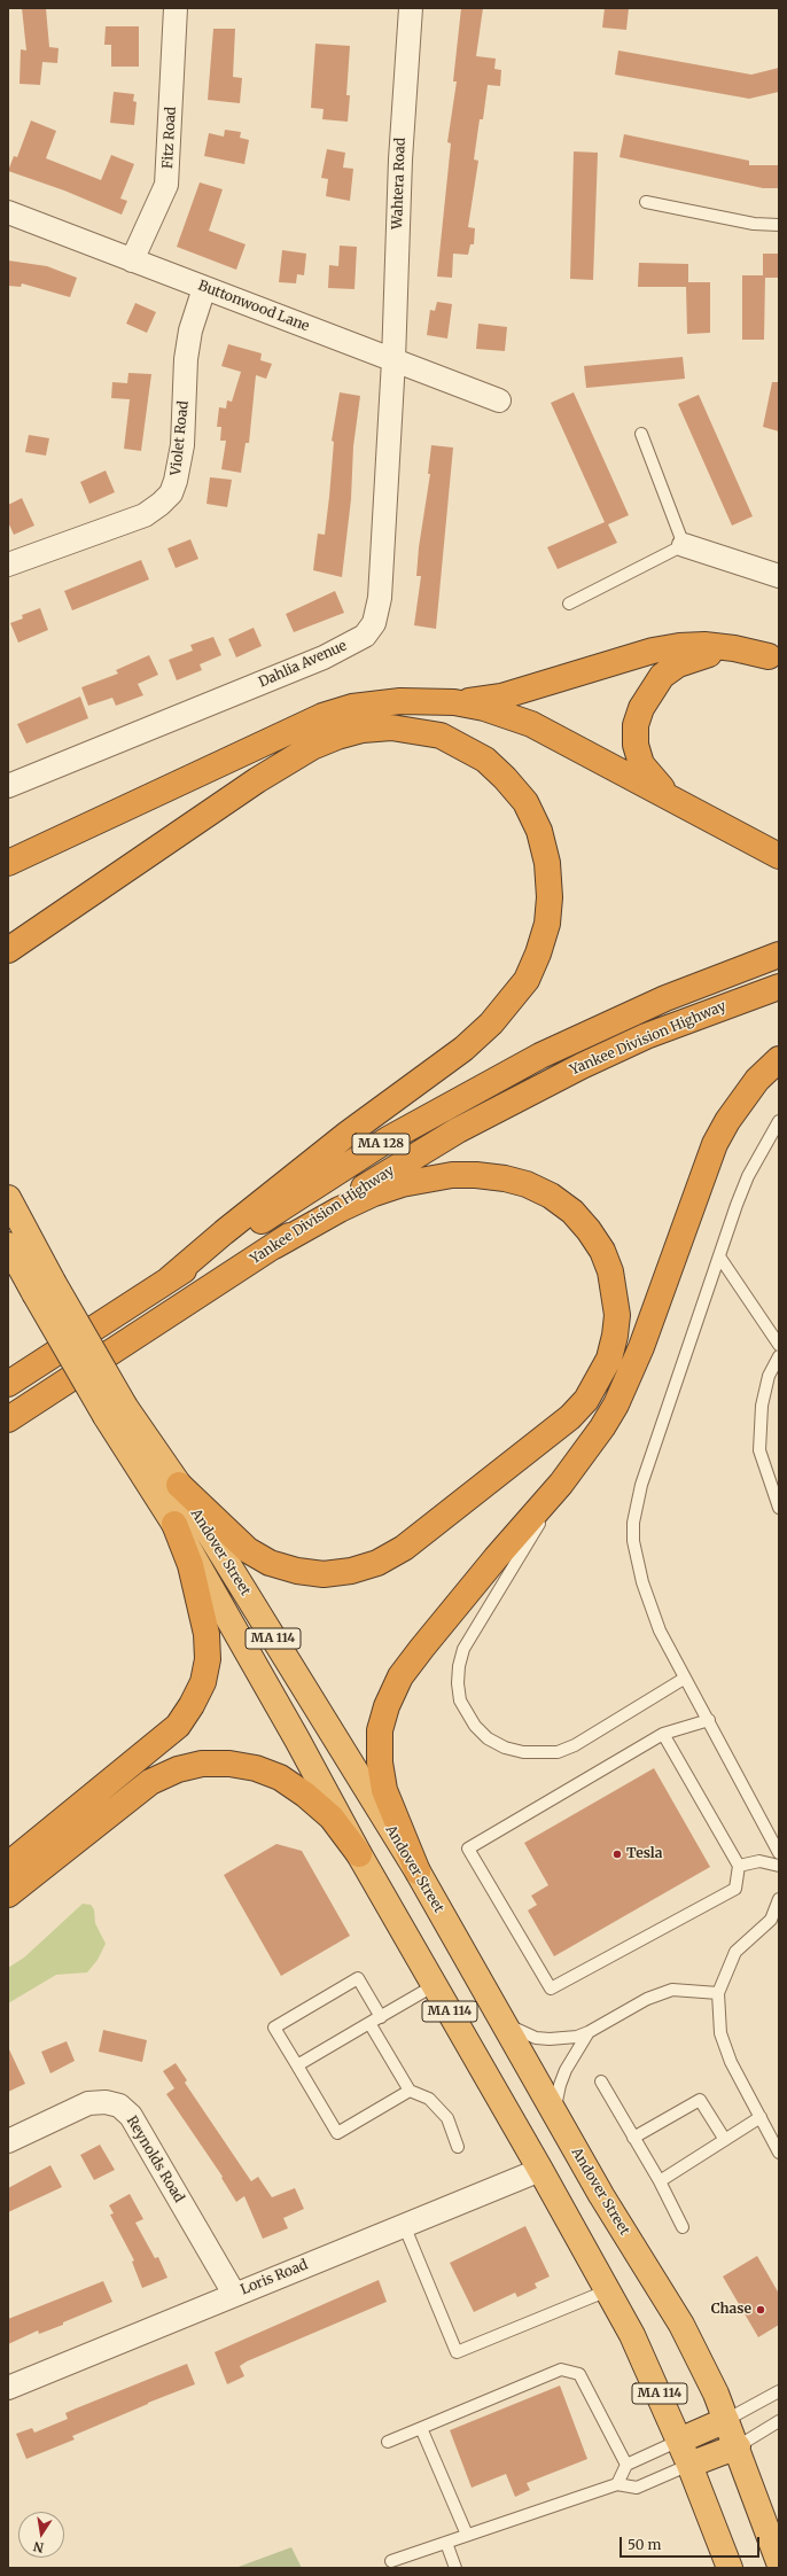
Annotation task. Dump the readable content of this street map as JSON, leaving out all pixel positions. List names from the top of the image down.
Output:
{
  "streets": {
    "highway": [
      "Yankee Division Highway",
      "MA 128",
      "Andover Street",
      "MA 114"
    ],
    "street": [
      "Fitz Road",
      "Wahtera Road",
      "Buttonwood Lane",
      "Violet Road",
      "Dahlia Avenue",
      "Reynolds Road",
      "Loris Road"
    ]
  },
  "crossings": [
    ["Fitz Road", "Buttonwood Lane"],
    ["Wahtera Road", "Buttonwood Lane"],
    ["Wahtera Road", "Dahlia Avenue"],
    ["Buttonwood Lane", "Violet Road"],
    ["Buttonwood Lane", "Dahlia Avenue"],
    ["Andover Street", "Loris Road"],
    ["Reynolds Road", "Loris Road"]
  ],
  "places": ["Tesla", "Chase"],
  "scale_bar": "50 m",
  "north": "bottom"
}
